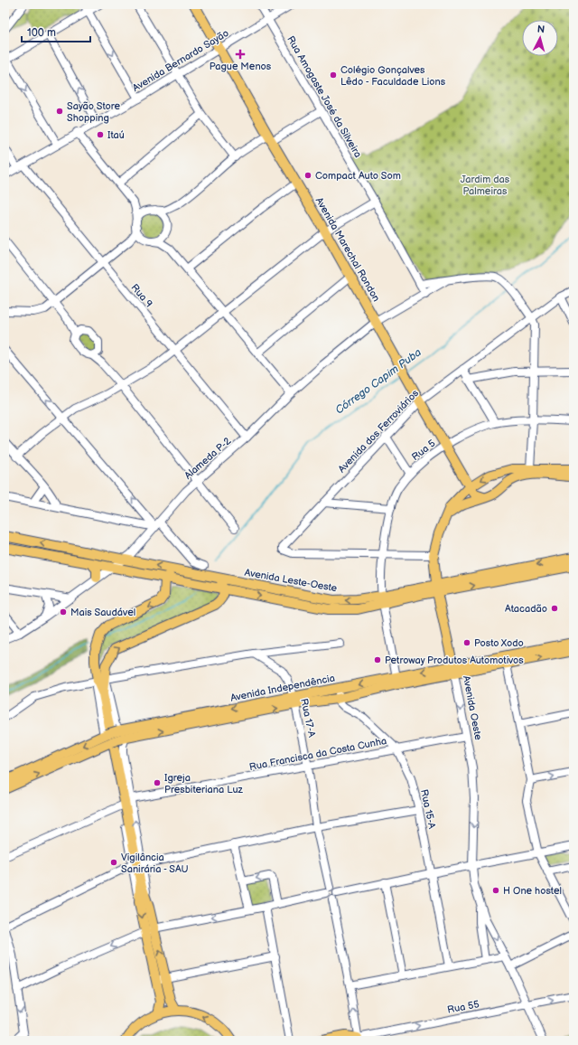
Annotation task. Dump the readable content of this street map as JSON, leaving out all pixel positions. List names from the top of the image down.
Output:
{
  "streets": {
    "main road": [
      "Avenida Marechal Rondon",
      "Avenida Leste-Oeste",
      "Avenida Independência",
      "Avenida Oeste"
    ],
    "street": [
      "Avenida Bernardo Sayão",
      "Rua Amogaste José da Silveira",
      "Rua 9",
      "Avenida dos Ferroviários",
      "Rua 5",
      "Alameda P-2",
      "Rua 17-A",
      "Rua Francisca da Costa Cunha",
      "Rua 15-A",
      "Rua 55"
    ]
  },
  "crossings": [
    ["Avenida Bernardo Sayão", "Rua Amogaste José da Silveira"],
    ["Avenida Bernardo Sayão", "Avenida Marechal Rondon"],
    ["Avenida Bernardo Sayão", "Rua 9"],
    ["Rua Amogaste José da Silveira", "Alameda P-2"],
    ["Avenida Marechal Rondon", "Avenida dos Ferroviários"],
    ["Avenida Marechal Rondon", "Rua 5"],
    ["Avenida Marechal Rondon", "Alameda P-2"],
    ["Avenida Marechal Rondon", "Avenida Oeste"],
    ["Rua 9", "Alameda P-2"],
    ["Avenida dos Ferroviários", "Rua 5"],
    ["Rua 5", "Avenida Leste-Oeste"],
    ["Rua 5", "Avenida Independência"],
    ["Alameda P-2", "Avenida Leste-Oeste"],
    ["Avenida Leste-Oeste", "Avenida Oeste"],
    ["Avenida Independência", "Avenida Oeste"],
    ["Avenida Independência", "Rua 17-A"],
    ["Avenida Independência", "Rua 15-A"],
    ["Avenida Oeste", "Rua Francisca da Costa Cunha"],
    ["Avenida Oeste", "Rua 55"],
    ["Rua 17-A", "Rua Francisca da Costa Cunha"],
    ["Rua Francisca da Costa Cunha", "Rua 15-A"]
  ],
  "water": ["Córrego Capim Puba"],
  "parks": ["Jardim das Palmeiras"],
  "places": {
    "health": ["Pague Menos"],
    "other": [
      "Colégio Gonçalves Lêdo - Faculdade Lions",
      "Sayão Store Shopping",
      "Itaú",
      "Compact Auto Som",
      "Atacadão",
      "Mais Saudável",
      "Posto Xodo",
      "Petroway Produtos Automotivos",
      "Igreja Presbiteriana Luz",
      "Vigilância Sanirária - SAU",
      "H One hostel"
    ]
  },
  "scale_bar": "100 m",
  "north": "top"
}
